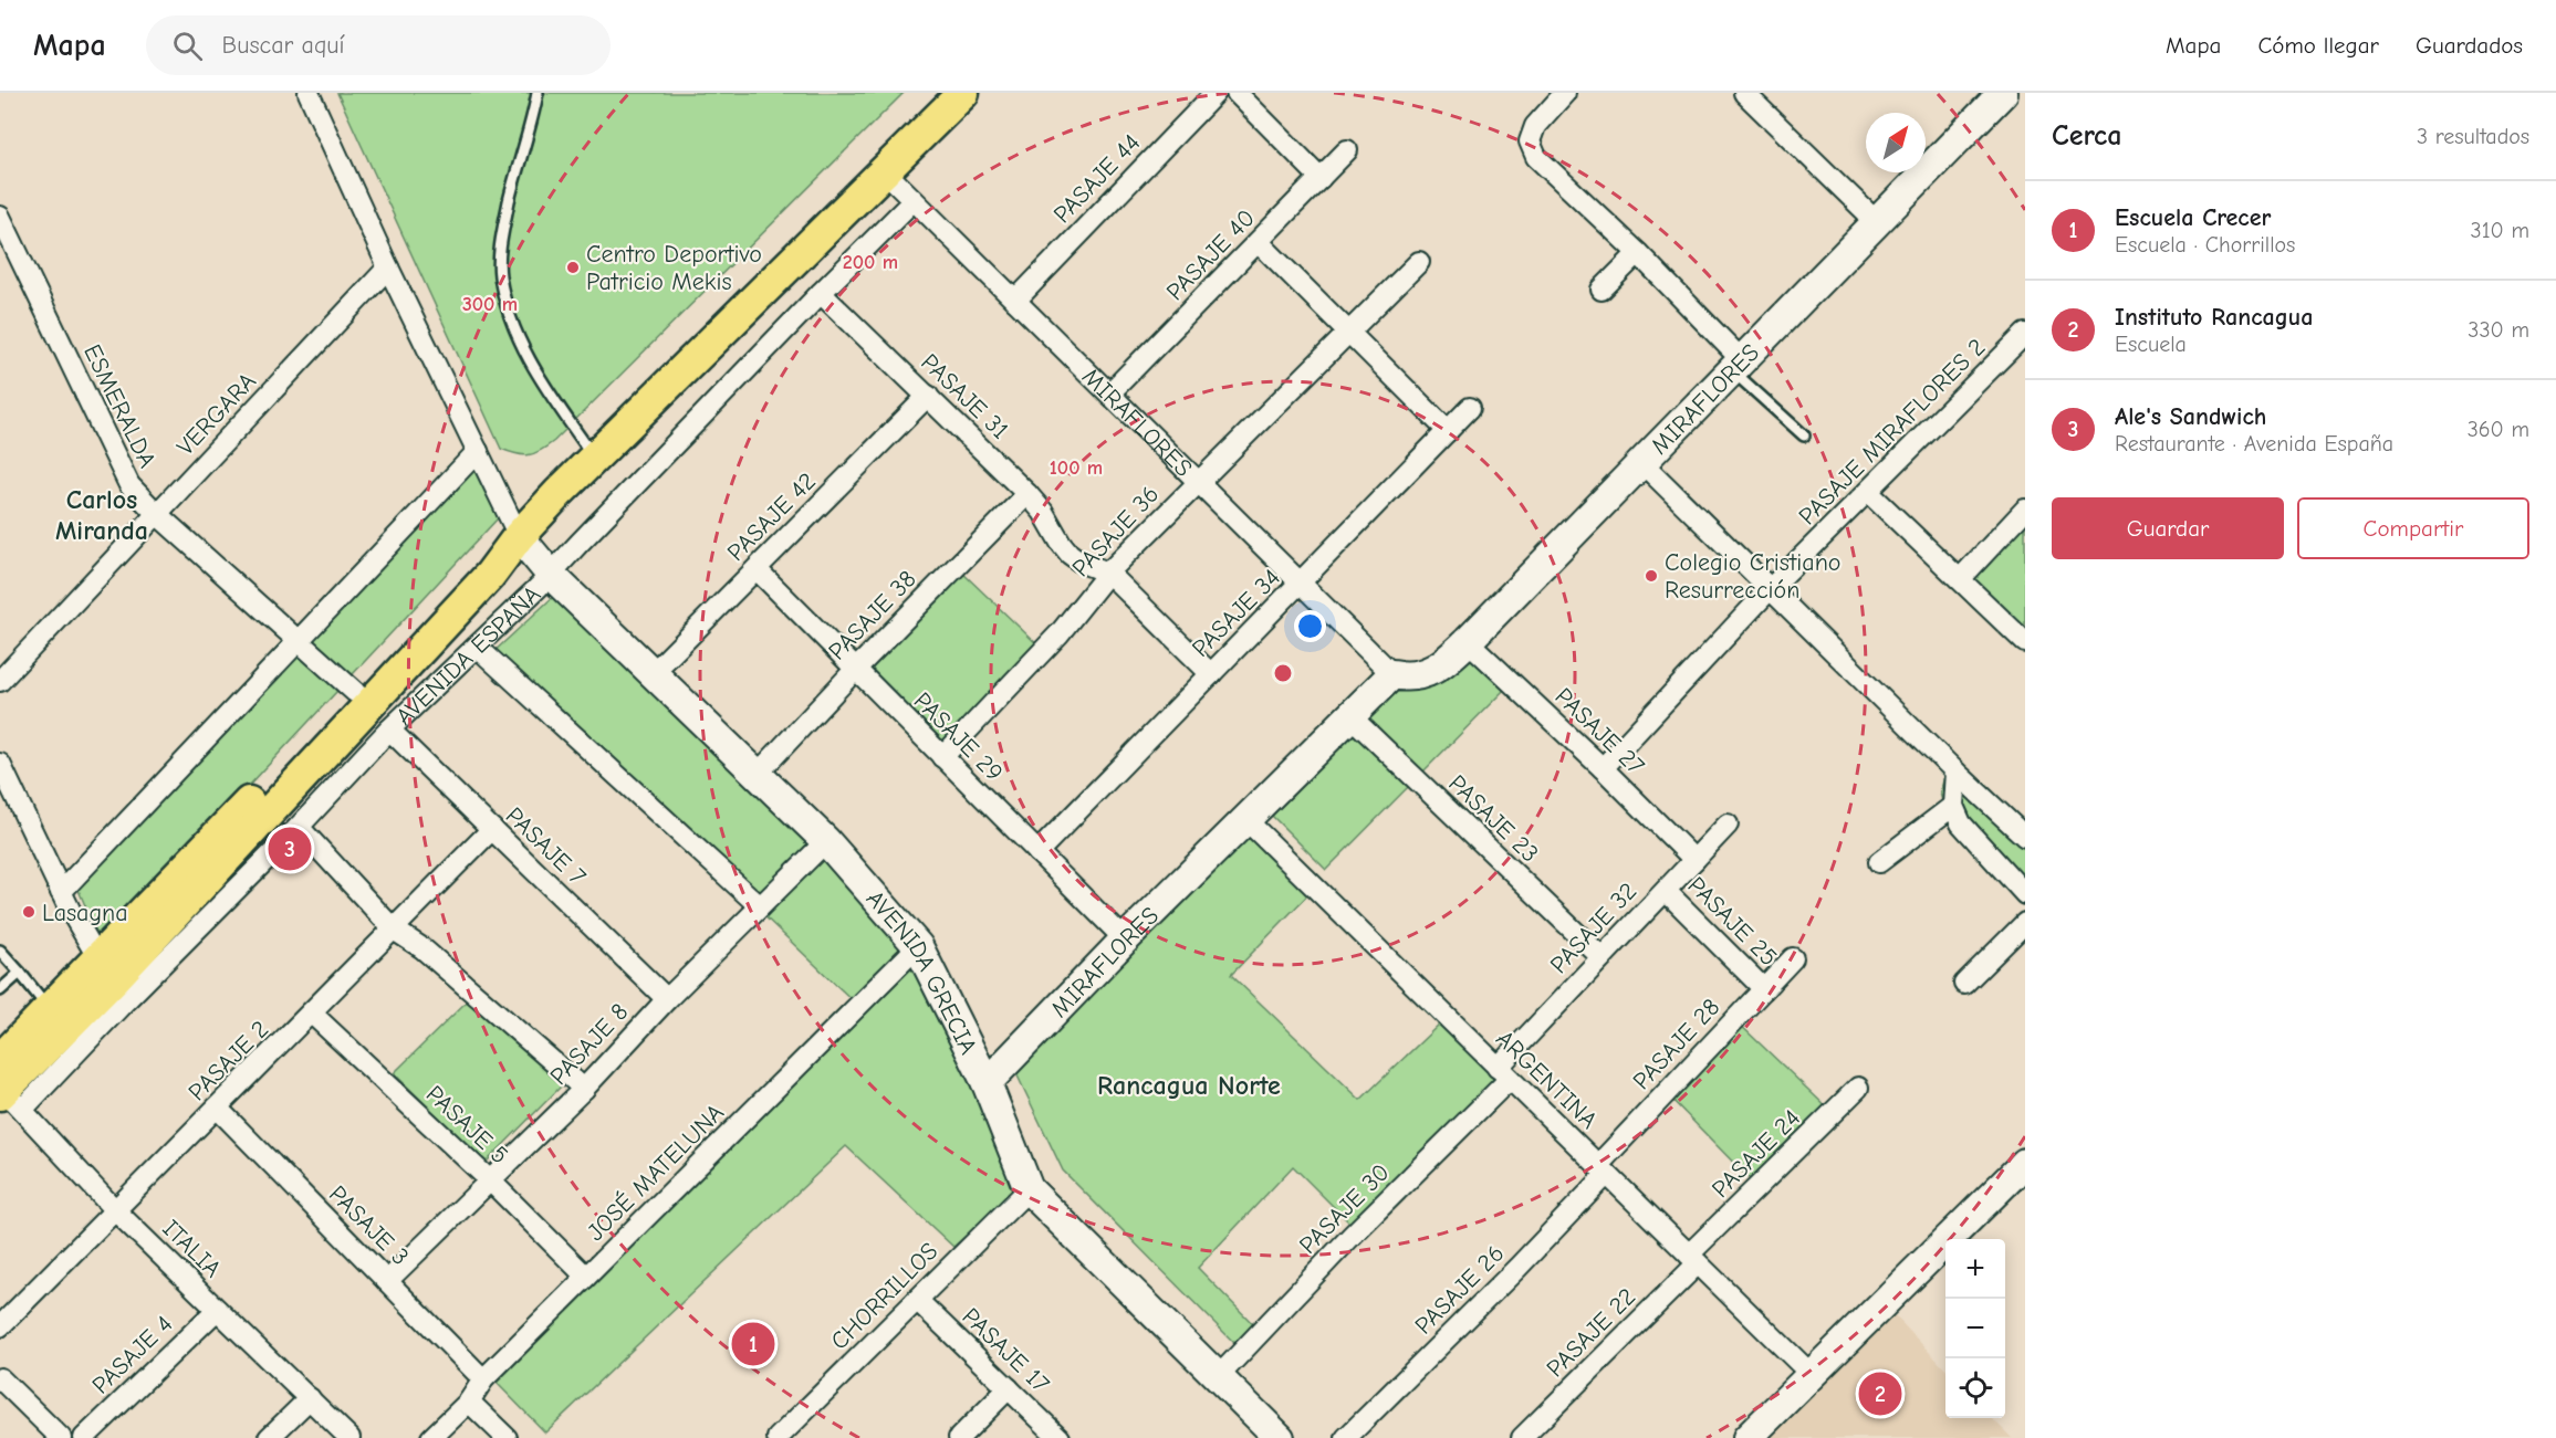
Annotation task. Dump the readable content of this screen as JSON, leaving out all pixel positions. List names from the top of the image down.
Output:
{
  "streets": {
    "main road": ["AVENIDA ESPAÑA"],
    "street": [
      "PASAJE 44",
      "PASAJE 40",
      "PASAJE 31",
      "MIRAFLORES",
      "ESMERALDA",
      "VERGARA",
      "PASAJE MIRAFLORES 2",
      "PASAJE 42",
      "PASAJE 36",
      "PASAJE 34",
      "PASAJE 38",
      "PASAJE 27",
      "PASAJE 29",
      "PASAJE 23",
      "PASAJE 7",
      "PASAJE 25",
      "PASAJE 32",
      "AVENIDA GRECIA",
      "PASAJE 8",
      "PASAJE 28",
      "PASAJE 2",
      "ARGENTINA",
      "PASAJE 5",
      "PASAJE 24",
      "JOSÉ MATELUNA",
      "PASAJE 30",
      "PASAJE 3",
      "ITALIA",
      "PASAJE 26",
      "CHORRILLOS",
      "PASAJE 22",
      "PASAJE 17",
      "PASAJE 4"
    ]
  },
  "crossings": [
    ["PASAJE 44", "MIRAFLORES"],
    ["PASAJE 40", "MIRAFLORES"],
    ["PASAJE 31", "PASAJE 42"],
    ["PASAJE 31", "PASAJE 36"],
    ["PASAJE 31", "PASAJE 34"],
    ["PASAJE 31", "PASAJE 38"],
    ["PASAJE 31", "AVENIDA ESPAÑA"],
    ["MIRAFLORES", "PASAJE 36"],
    ["MIRAFLORES", "PASAJE 34"],
    ["MIRAFLORES", "AVENIDA ESPAÑA"],
    ["MIRAFLORES", "PASAJE 27"],
    ["MIRAFLORES", "PASAJE 29"],
    ["MIRAFLORES", "PASAJE 23"],
    ["MIRAFLORES", "AVENIDA GRECIA"],
    ["MIRAFLORES", "ARGENTINA"],
    ["ESMERALDA", "VERGARA"],
    ["ESMERALDA", "AVENIDA ESPAÑA"],
    ["PASAJE MIRAFLORES 2", "PASAJE 27"],
    ["PASAJE 42", "PASAJE 29"],
    ["PASAJE 42", "AVENIDA GRECIA"],
    ["PASAJE 36", "PASAJE 29"],
    ["PASAJE 34", "PASAJE 29"],
    ["PASAJE 38", "PASAJE 29"],
    ["PASAJE 38", "AVENIDA GRECIA"],
    ["AVENIDA ESPAÑA", "PASAJE 7"],
    ["AVENIDA ESPAÑA", "AVENIDA GRECIA"],
    ["AVENIDA ESPAÑA", "ITALIA"],
    ["PASAJE 27", "PASAJE 32"],
    ["PASAJE 23", "PASAJE 32"],
    ["PASAJE 7", "PASAJE 8"],
    ["PASAJE 7", "PASAJE 2"],
    ["PASAJE 25", "PASAJE 32"],
    ["PASAJE 25", "PASAJE 28"],
    ["PASAJE 32", "ARGENTINA"],
    ["PASAJE 32", "PASAJE 30"],
    ["AVENIDA GRECIA", "PASAJE 8"],
    ["AVENIDA GRECIA", "JOSÉ MATELUNA"],
    ["AVENIDA GRECIA", "PASAJE 30"],
    ["AVENIDA GRECIA", "CHORRILLOS"],
    ["PASAJE 8", "PASAJE 5"],
    ["PASAJE 8", "PASAJE 3"],
    ["PASAJE 28", "ARGENTINA"],
    ["PASAJE 28", "PASAJE 26"],
    ["PASAJE 2", "PASAJE 5"],
    ["PASAJE 2", "PASAJE 3"],
    ["PASAJE 2", "ITALIA"],
    ["ARGENTINA", "PASAJE 24"],
    ["ARGENTINA", "PASAJE 30"],
    ["ARGENTINA", "PASAJE 26"],
    ["ARGENTINA", "PASAJE 22"],
    ["PASAJE 5", "JOSÉ MATELUNA"],
    ["PASAJE 24", "PASAJE 22"],
    ["JOSÉ MATELUNA", "PASAJE 3"],
    ["ITALIA", "PASAJE 4"],
    ["CHORRILLOS", "PASAJE 17"]
  ],
  "districts": ["Carlos Miranda", "Rancagua Norte"],
  "places": ["Centro Deportivo Patricio Mekis", "Colegio Cristiano Resurrección", "Lasagna"],
  "north": "top right",
  "page": {
    "header": "Mapa",
    "search": "Buscar aquí",
    "nav": ["Mapa", "Cómo llegar", "Guardados"],
    "heading": ["Cerca", "3 resultados"],
    "list": [
      {
        "mark": "1",
        "name": "Escuela Crecer",
        "note": "Escuela · Chorrillos",
        "value": "310 m"
      },
      {
        "mark": "2",
        "name": "Instituto Rancagua",
        "note": "Escuela",
        "value": "330 m"
      },
      {
        "mark": "3",
        "name": "Ale's Sandwich",
        "note": "Restaurante · Avenida España",
        "value": "360 m"
      }
    ],
    "buttons": ["Guardar", "Compartir"],
    "pins": ["3", "1", "2"],
    "map_buttons": ["+", "−"]
  },
  "rings": ["200 m", "300 m", "100 m"]
}
